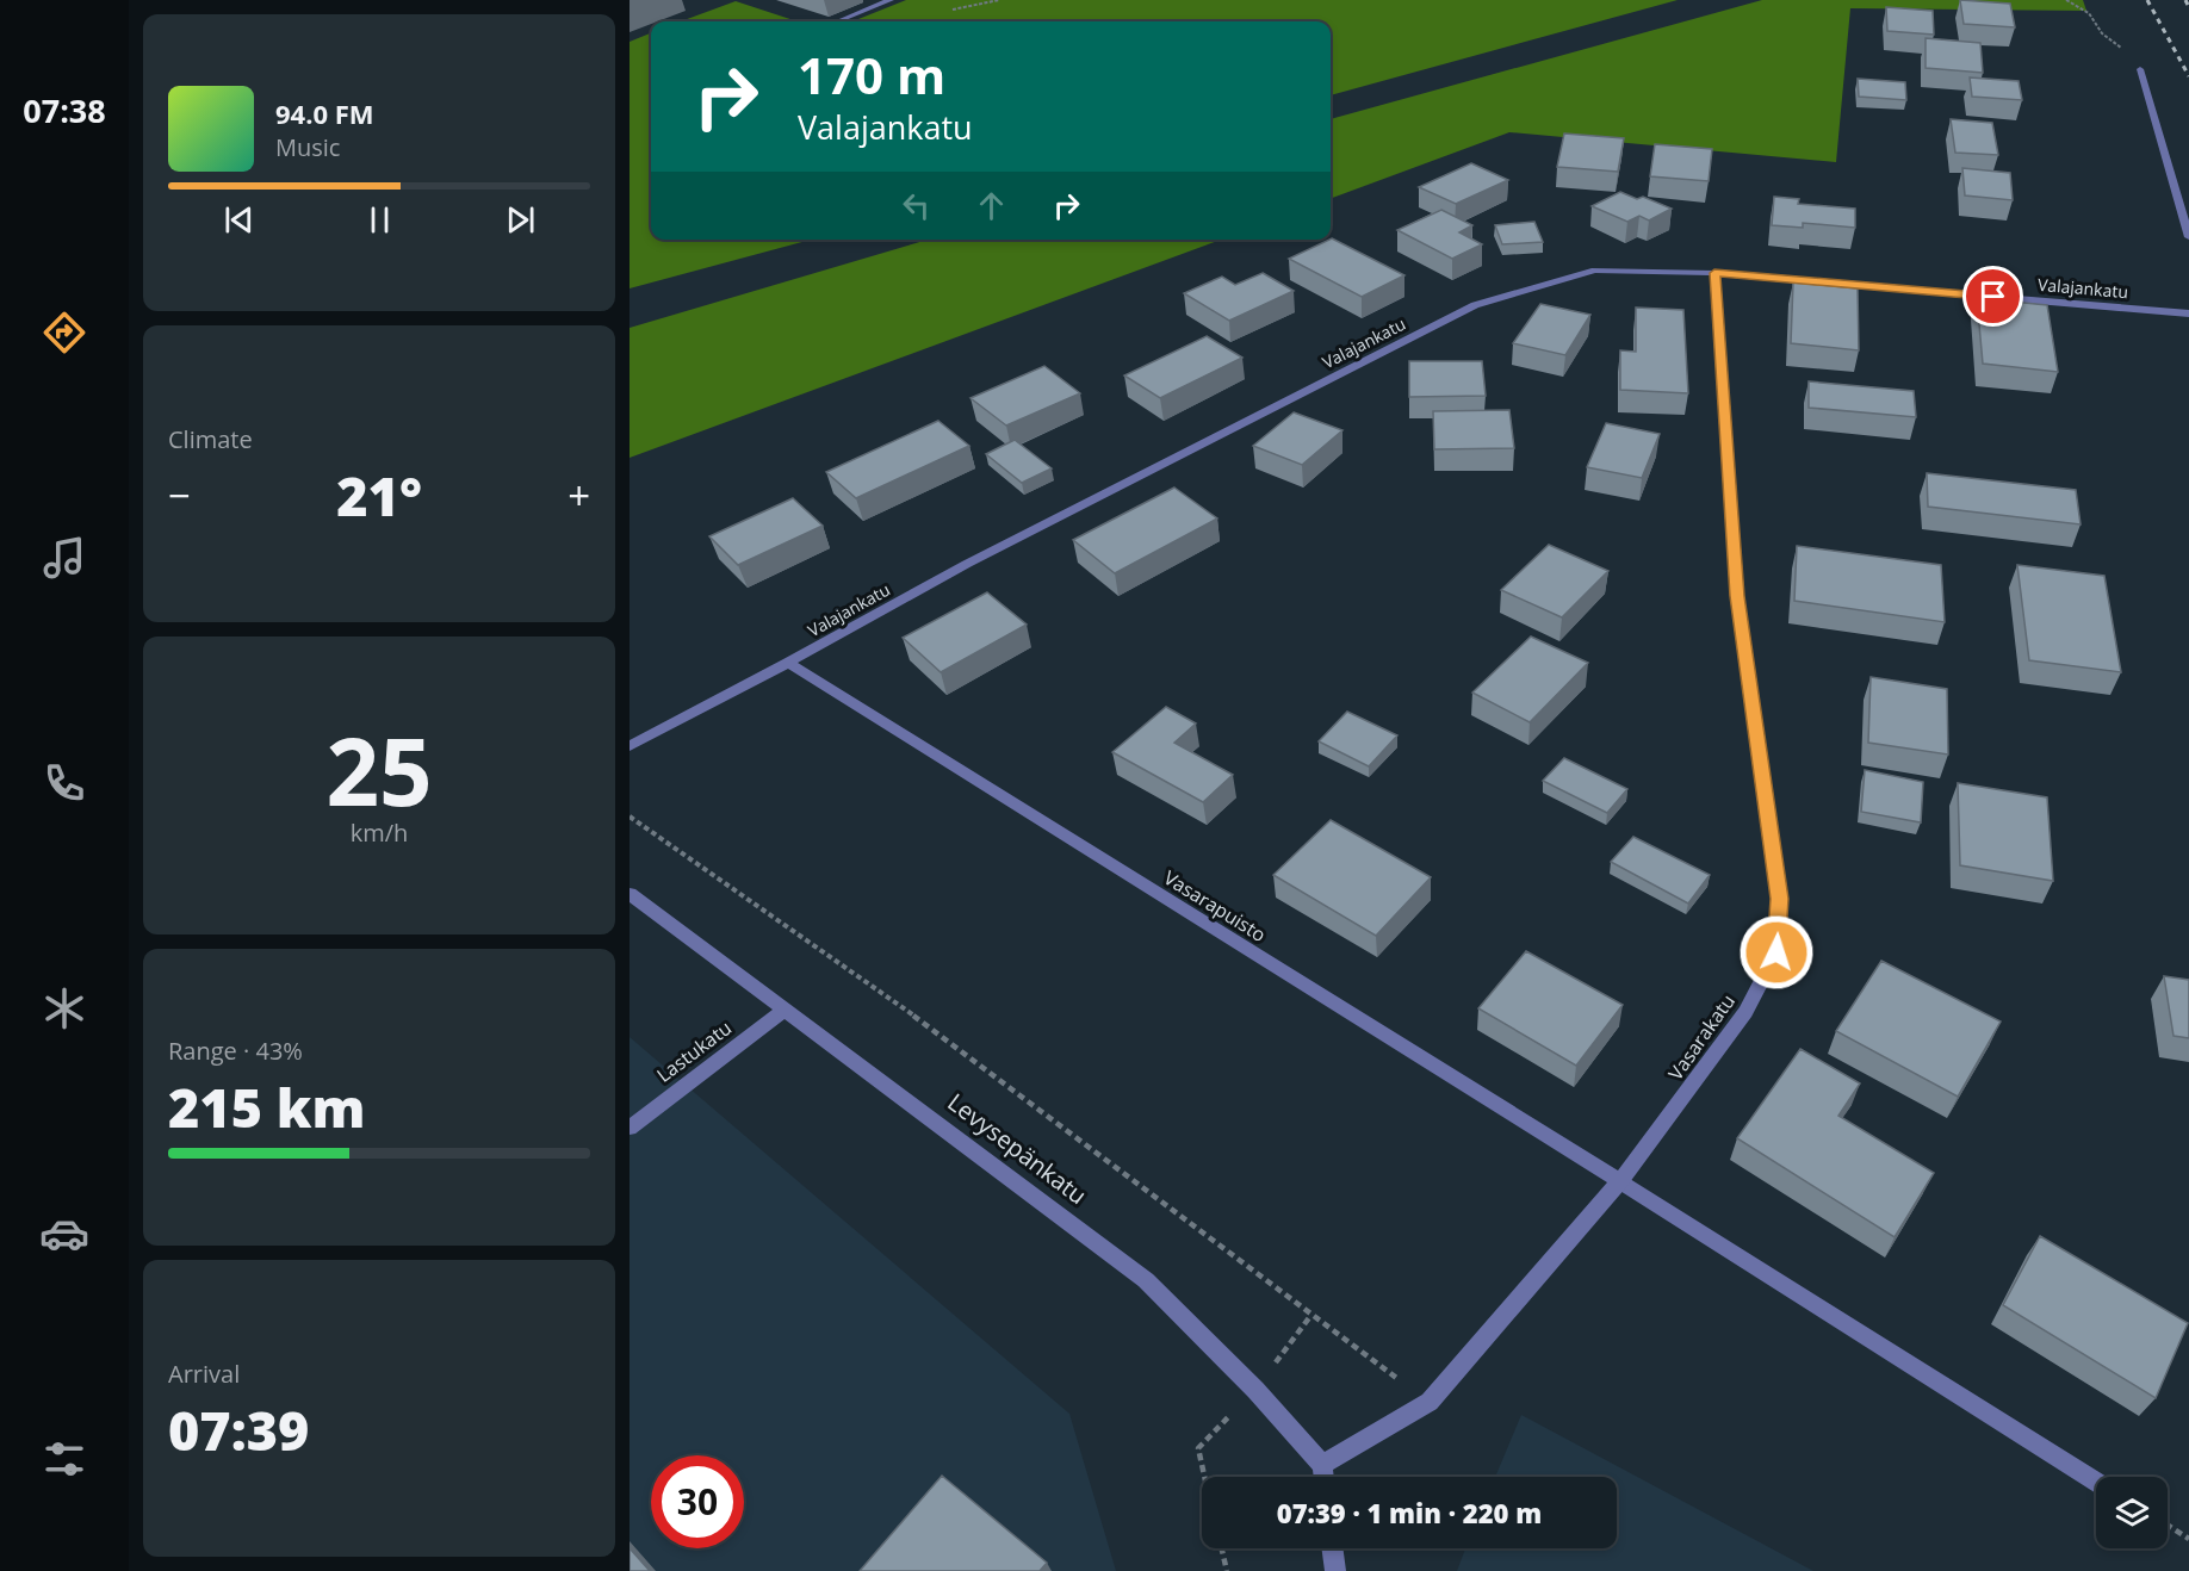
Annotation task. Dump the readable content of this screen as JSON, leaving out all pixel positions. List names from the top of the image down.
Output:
{
  "streets": {
    "street": [
      "Valajankatu",
      "Vasarapuisto",
      "Vasarakatu",
      "Lastukatu",
      "Levysepänkatu"
    ]
  },
  "crossings": [
    ["Valajankatu", "Vasarapuisto"],
    ["Valajankatu", "Vasarakatu"],
    ["Vasarapuisto", "Vasarakatu"],
    ["Vasarakatu", "Levysepänkatu"],
    ["Lastukatu", "Levysepänkatu"]
  ],
  "page": {
    "tabs": "07:38",
    "turn": ["170 m", "Valajankatu"],
    "song": ["94.0 FM", "Music"],
    "tile": [
      "Climate",
      ["25", "km/h"],
      ["Range · 43%", "215 km"],
      ["Arrival", "07:39"]
    ],
    "heat": ["−", "21°", "+"],
    "limit": "30",
    "trip": "07:39 · 1 min · 220 m"
  }
}
